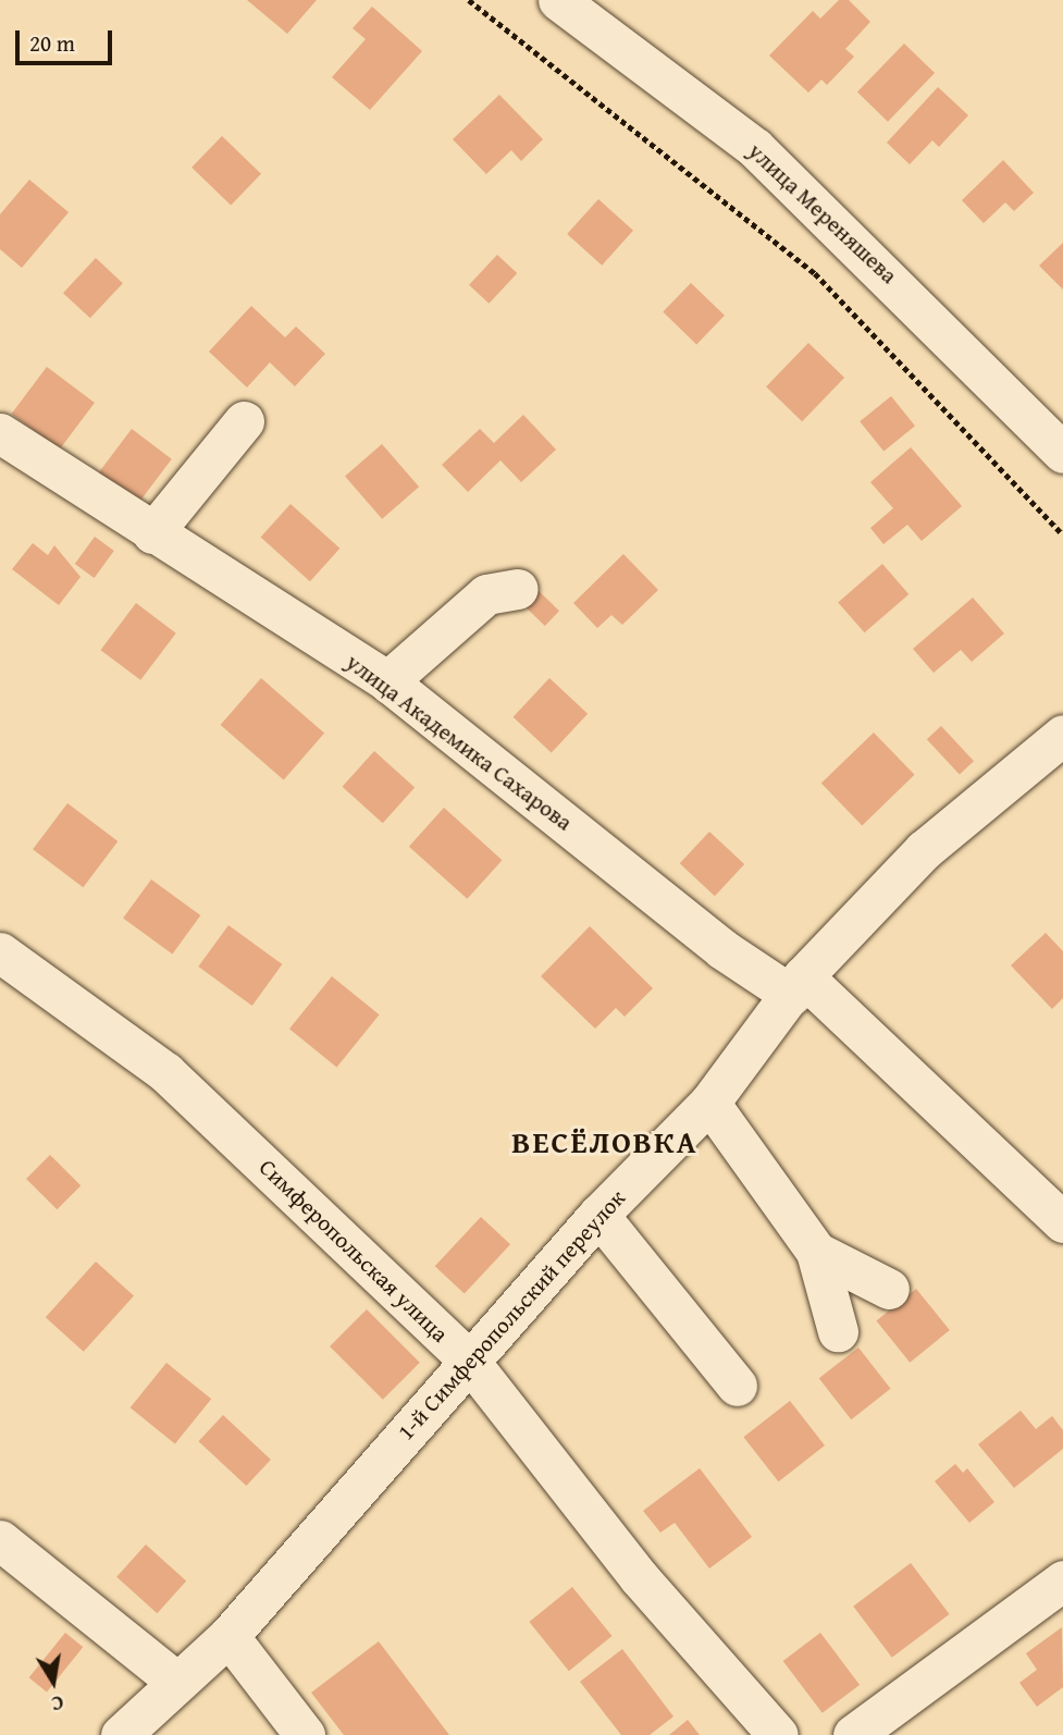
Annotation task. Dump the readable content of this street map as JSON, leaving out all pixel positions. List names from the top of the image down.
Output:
{
  "streets": {
    "street": [
      "улица Мереняшева",
      "улица Академика Сахарова",
      "Симферопольская улица",
      "1-й Симферопольский переулок"
    ]
  },
  "crossings": [
    ["улица Академика Сахарова", "1-й Симферопольский переулок"],
    ["Симферопольская улица", "1-й Симферопольский переулок"]
  ],
  "districts": ["ВЕСЁЛОВКА"],
  "scale_bar": "20 m",
  "north": "bottom"
}
